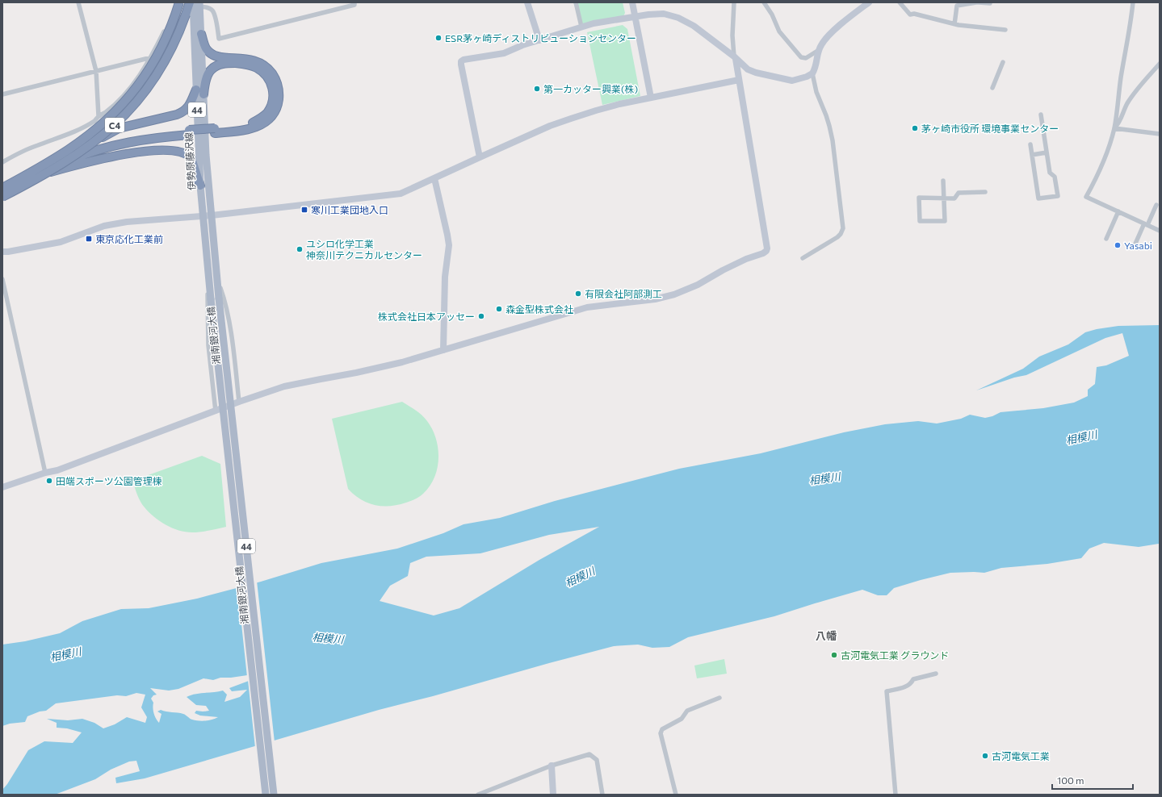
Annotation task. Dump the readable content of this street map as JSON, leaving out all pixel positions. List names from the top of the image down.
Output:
{
  "streets": {
    "highway": ["C4"],
    "main road": ["44", "伊勢原藤沢線", "湘南銀河大橋"]
  },
  "crossings": [
    ["伊勢原藤沢線", "湘南銀河大橋"]
  ],
  "districts": ["八幡"],
  "water": ["相模川"],
  "places": {
    "other": [
      "ESR茅ヶ崎ディストリビューションセンター",
      "第一カッター興業(株)",
      "茅ヶ崎市役所 環境事業センター",
      "Yasabi",
      "ユシロ化学工業 神奈川テクニカルセンター",
      "有限会社阿部測工",
      "森金型株式会社",
      "株式会社日本アッセー",
      "田端スポーツ公園管理棟",
      "古河電気工業 グラウンド",
      "古河電気工業"
    ],
    "transit": ["寒川工業団地入口", "東京応化工業前"]
  },
  "scale_bar": "100 m"
}
